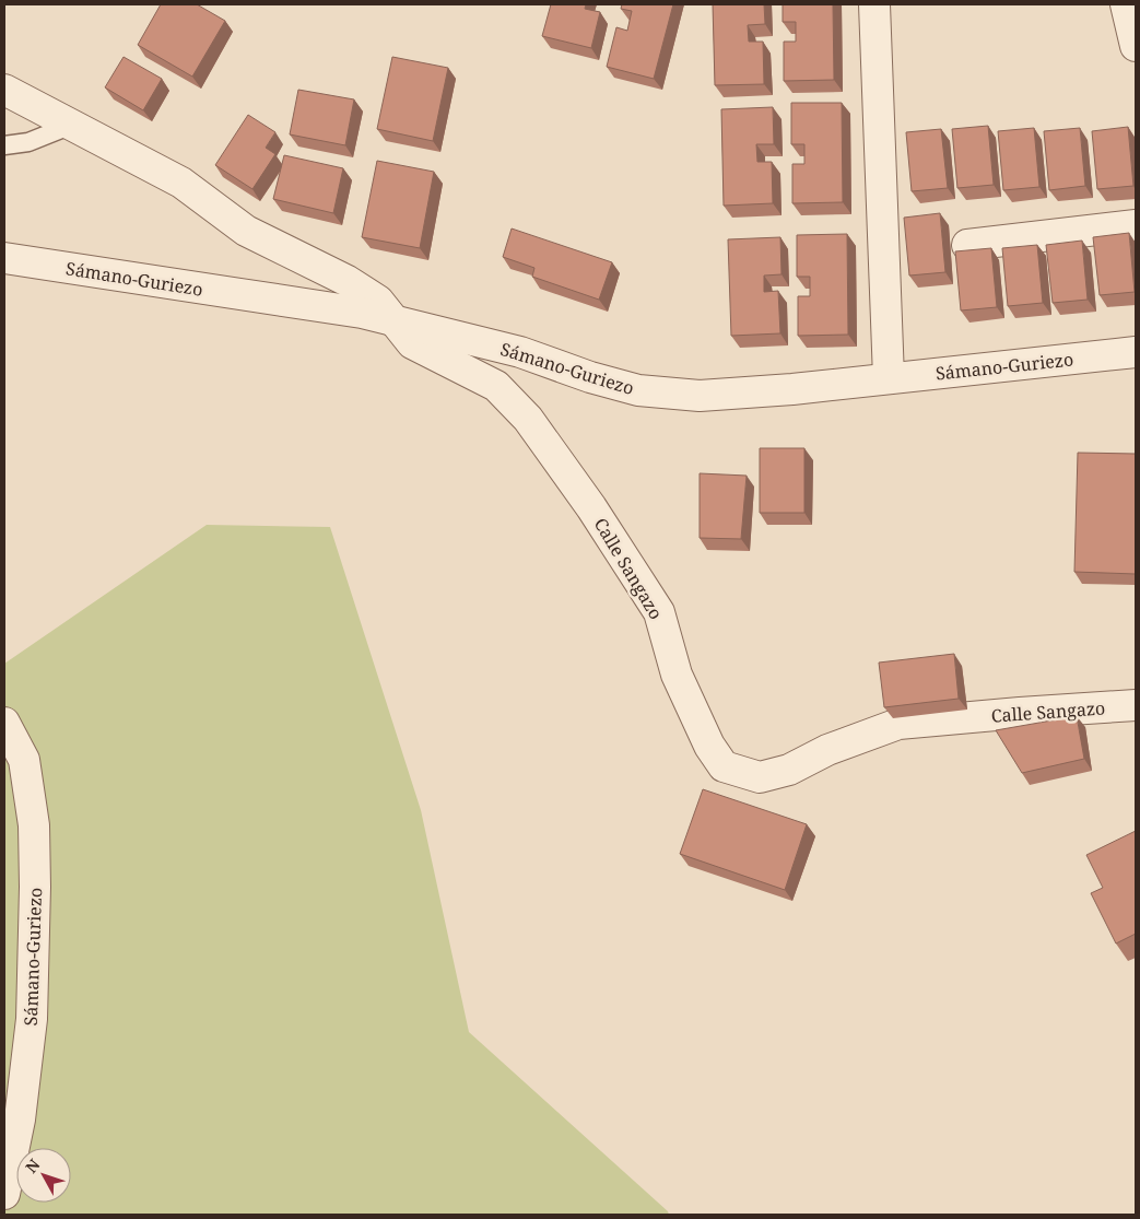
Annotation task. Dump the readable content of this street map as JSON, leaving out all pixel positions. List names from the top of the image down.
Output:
{
  "streets": {
    "street": ["Sámano-Guriezo", "Calle Sangazo"]
  },
  "crossings": [
    ["Sámano-Guriezo", "Calle Sangazo"]
  ],
  "north": "top left"
}
